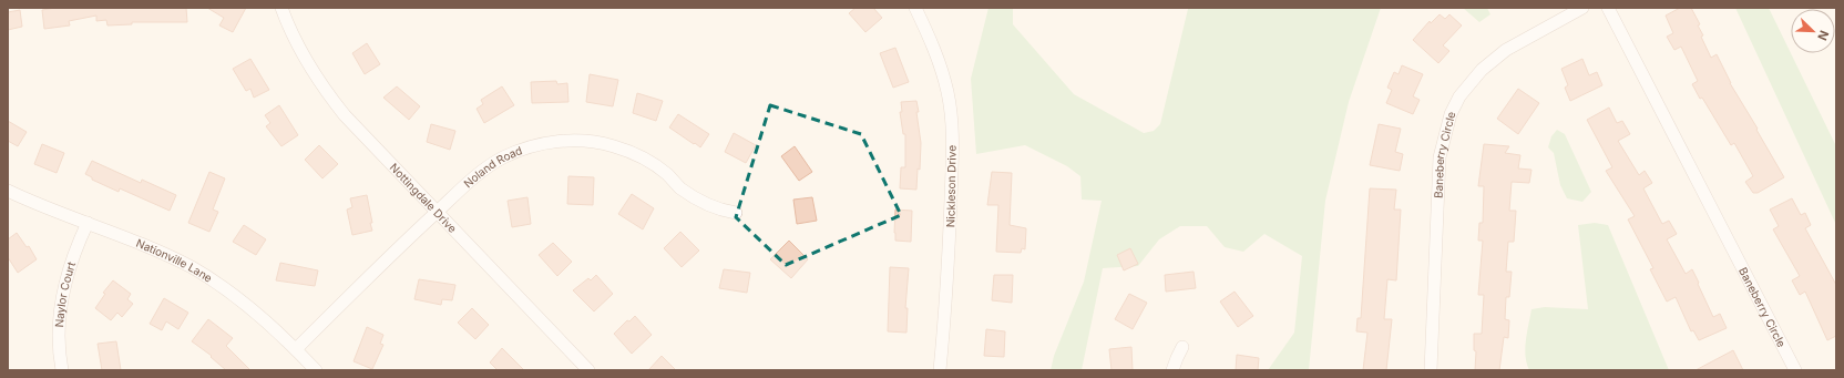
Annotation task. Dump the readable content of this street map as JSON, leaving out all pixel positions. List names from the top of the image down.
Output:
{
  "streets": {
    "street": [
      "Baneberry Circle",
      "Noland Road",
      "Nickleson Drive",
      "Nottingdale Drive",
      "Nationville Lane",
      "Naylor Court"
    ]
  },
  "crossings": [
    ["Noland Road", "Nottingdale Drive"],
    ["Noland Road", "Nationville Lane"],
    ["Nationville Lane", "Naylor Court"]
  ],
  "north": "bottom right"
}
